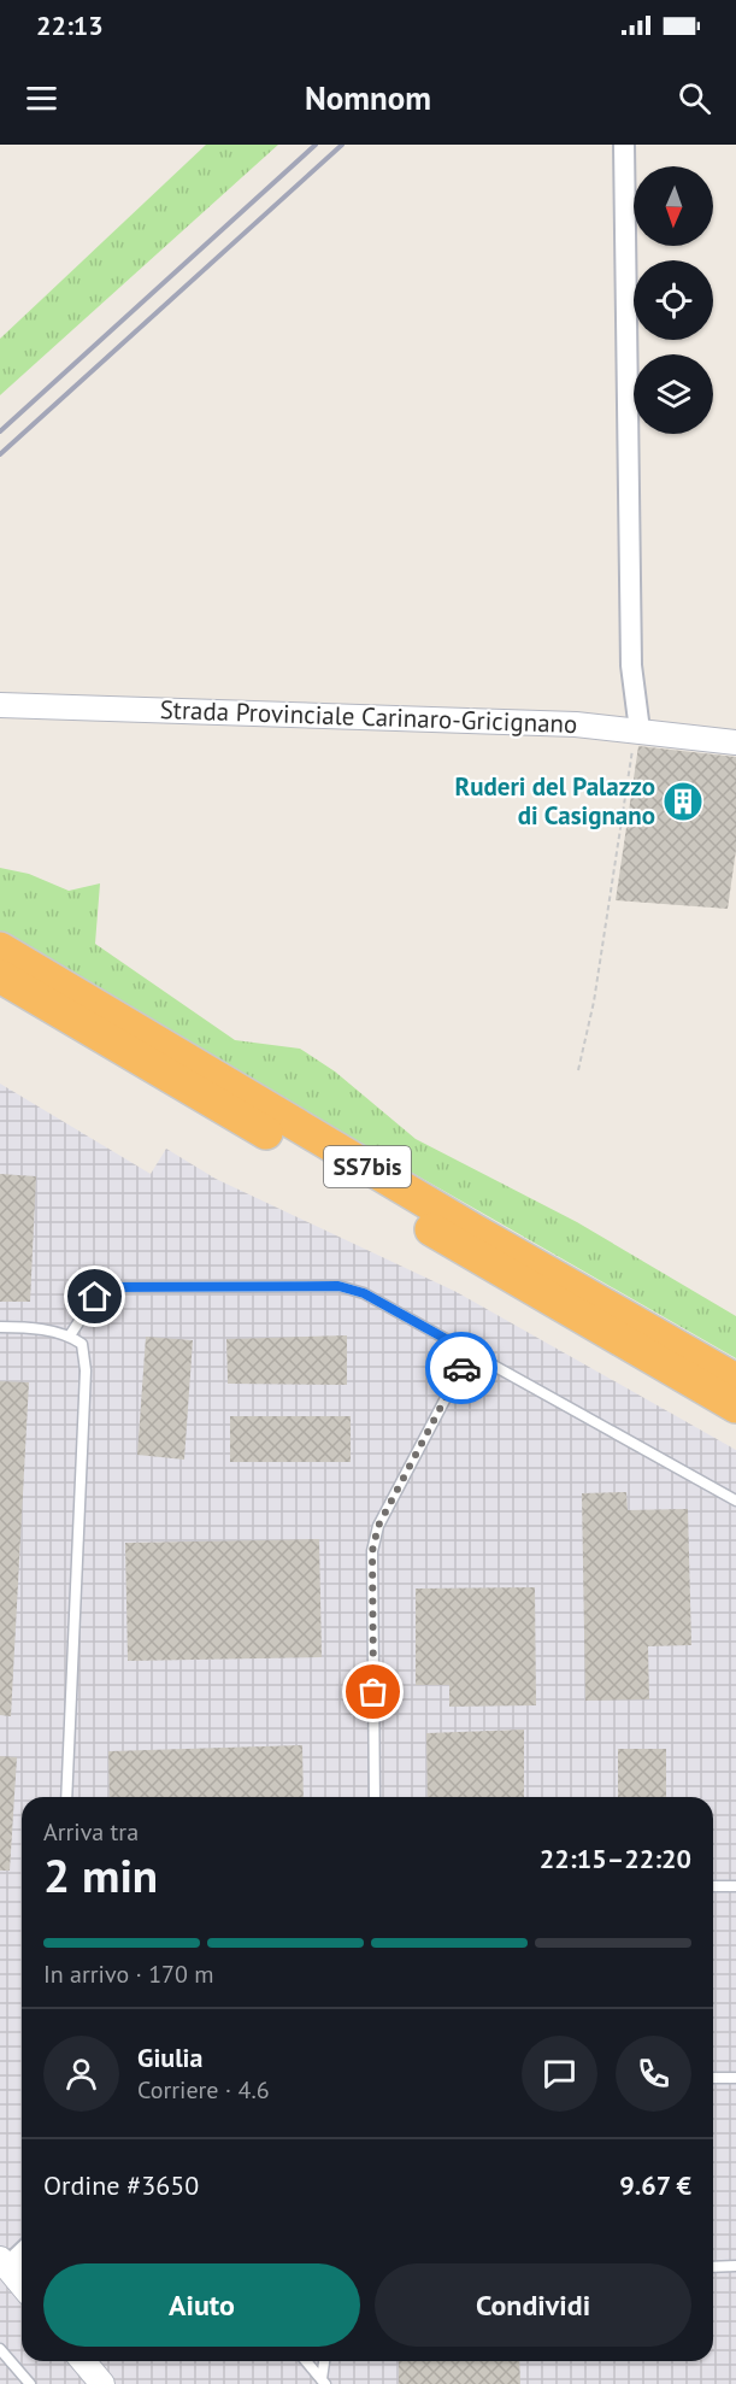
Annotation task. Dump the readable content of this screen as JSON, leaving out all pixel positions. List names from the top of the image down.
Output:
{
  "streets": {
    "highway": ["SS7bis"],
    "street": ["Strada Provinciale Carinaro-Gricignano"]
  },
  "places": {
    "building": ["Ruderi del Palazzo di Casignano"]
  },
  "north": "bottom",
  "page": {
    "status": "22:13",
    "header": "Nomnom",
    "heading": ["2 min", "Arriva tra", "22:15–22:20"],
    "panel": [
      "Giulia",
      "Corriere · 4.6",
      "Ordine #3650",
      "9.67 €"
    ],
    "bar": "In arrivo · 170 m",
    "buttons": ["Aiuto", "Condividi"]
  }
}
